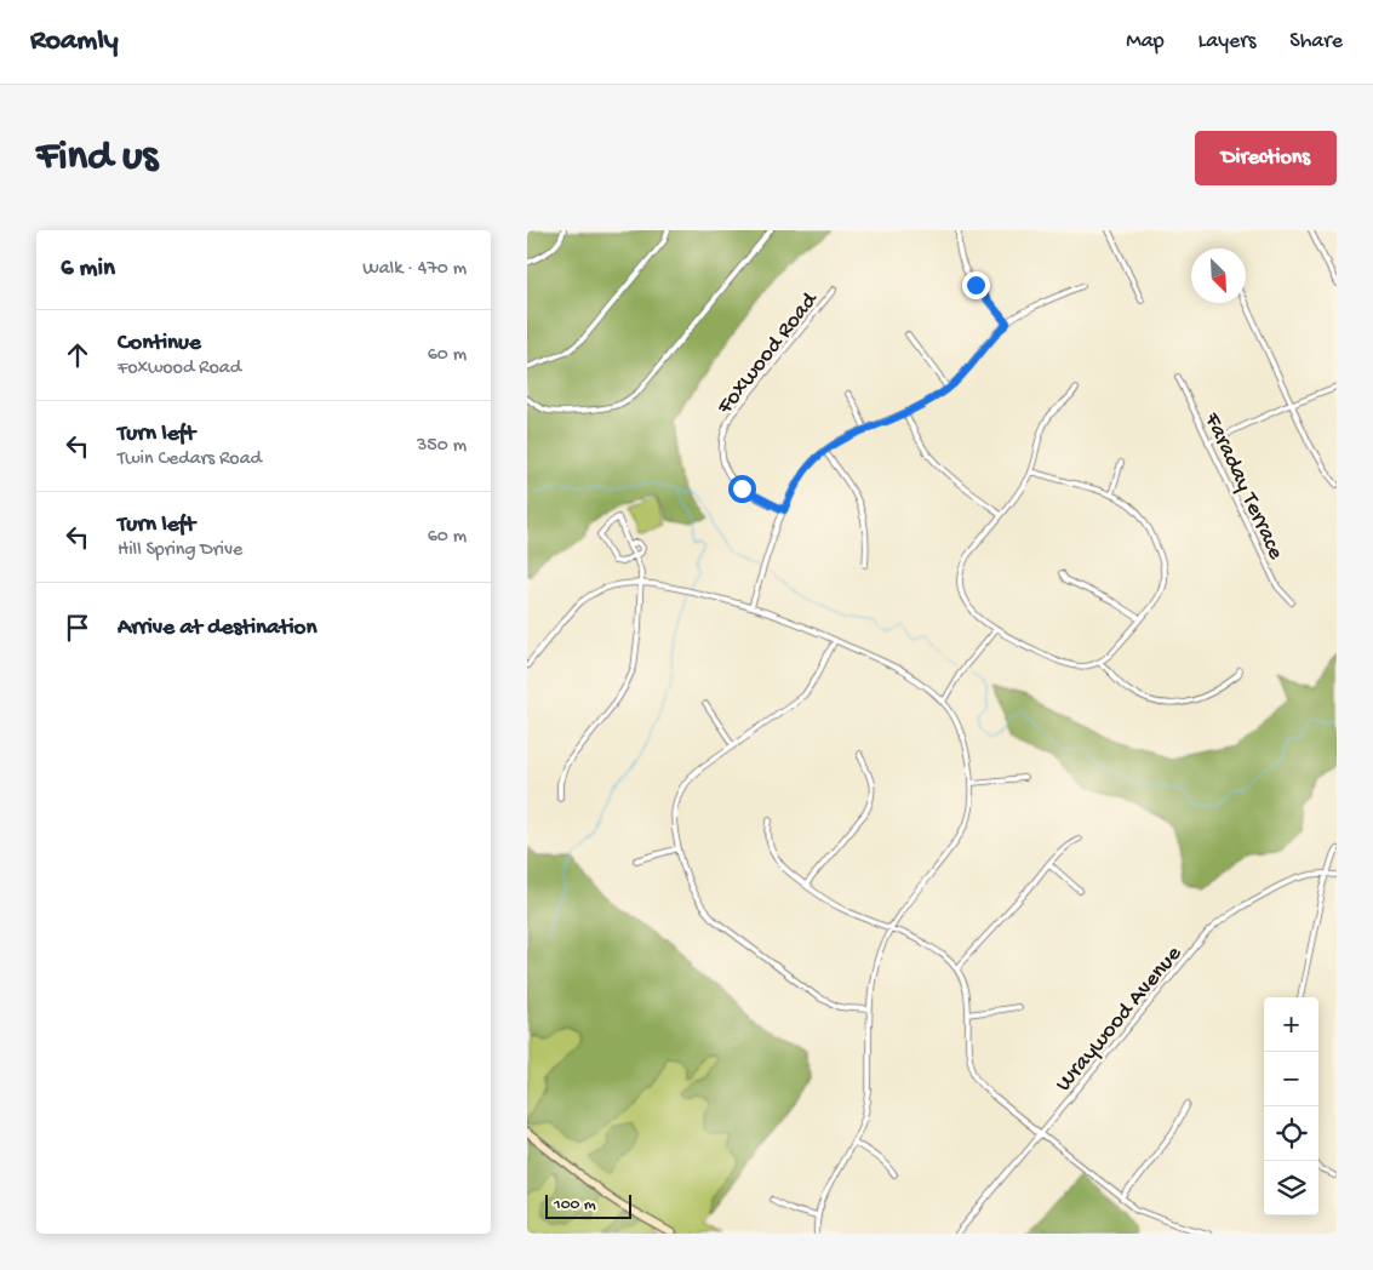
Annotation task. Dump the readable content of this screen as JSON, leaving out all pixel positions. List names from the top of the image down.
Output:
{
  "streets": {
    "street": ["Foxwood Road", "Faraday Terrace", "Wraywood Avenue"]
  },
  "scale_bar": "100 m",
  "north": "bottom right",
  "page": {
    "header": "Roamly",
    "nav": ["Map", "Layers", "Share"],
    "buttons": "Directions",
    "title": "Find us",
    "heading": ["6 min", "Walk · 470 m"],
    "list": [
      ["Continue", "Foxwood Road", "60 m"],
      ["Turn left", "Twin Cedars Road", "350 m"],
      ["Turn left", "Hill Spring Drive", "60 m"],
      "Arrive at destination"
    ],
    "map_buttons": ["+", "−"],
    "scale": "100 m"
  }
}
